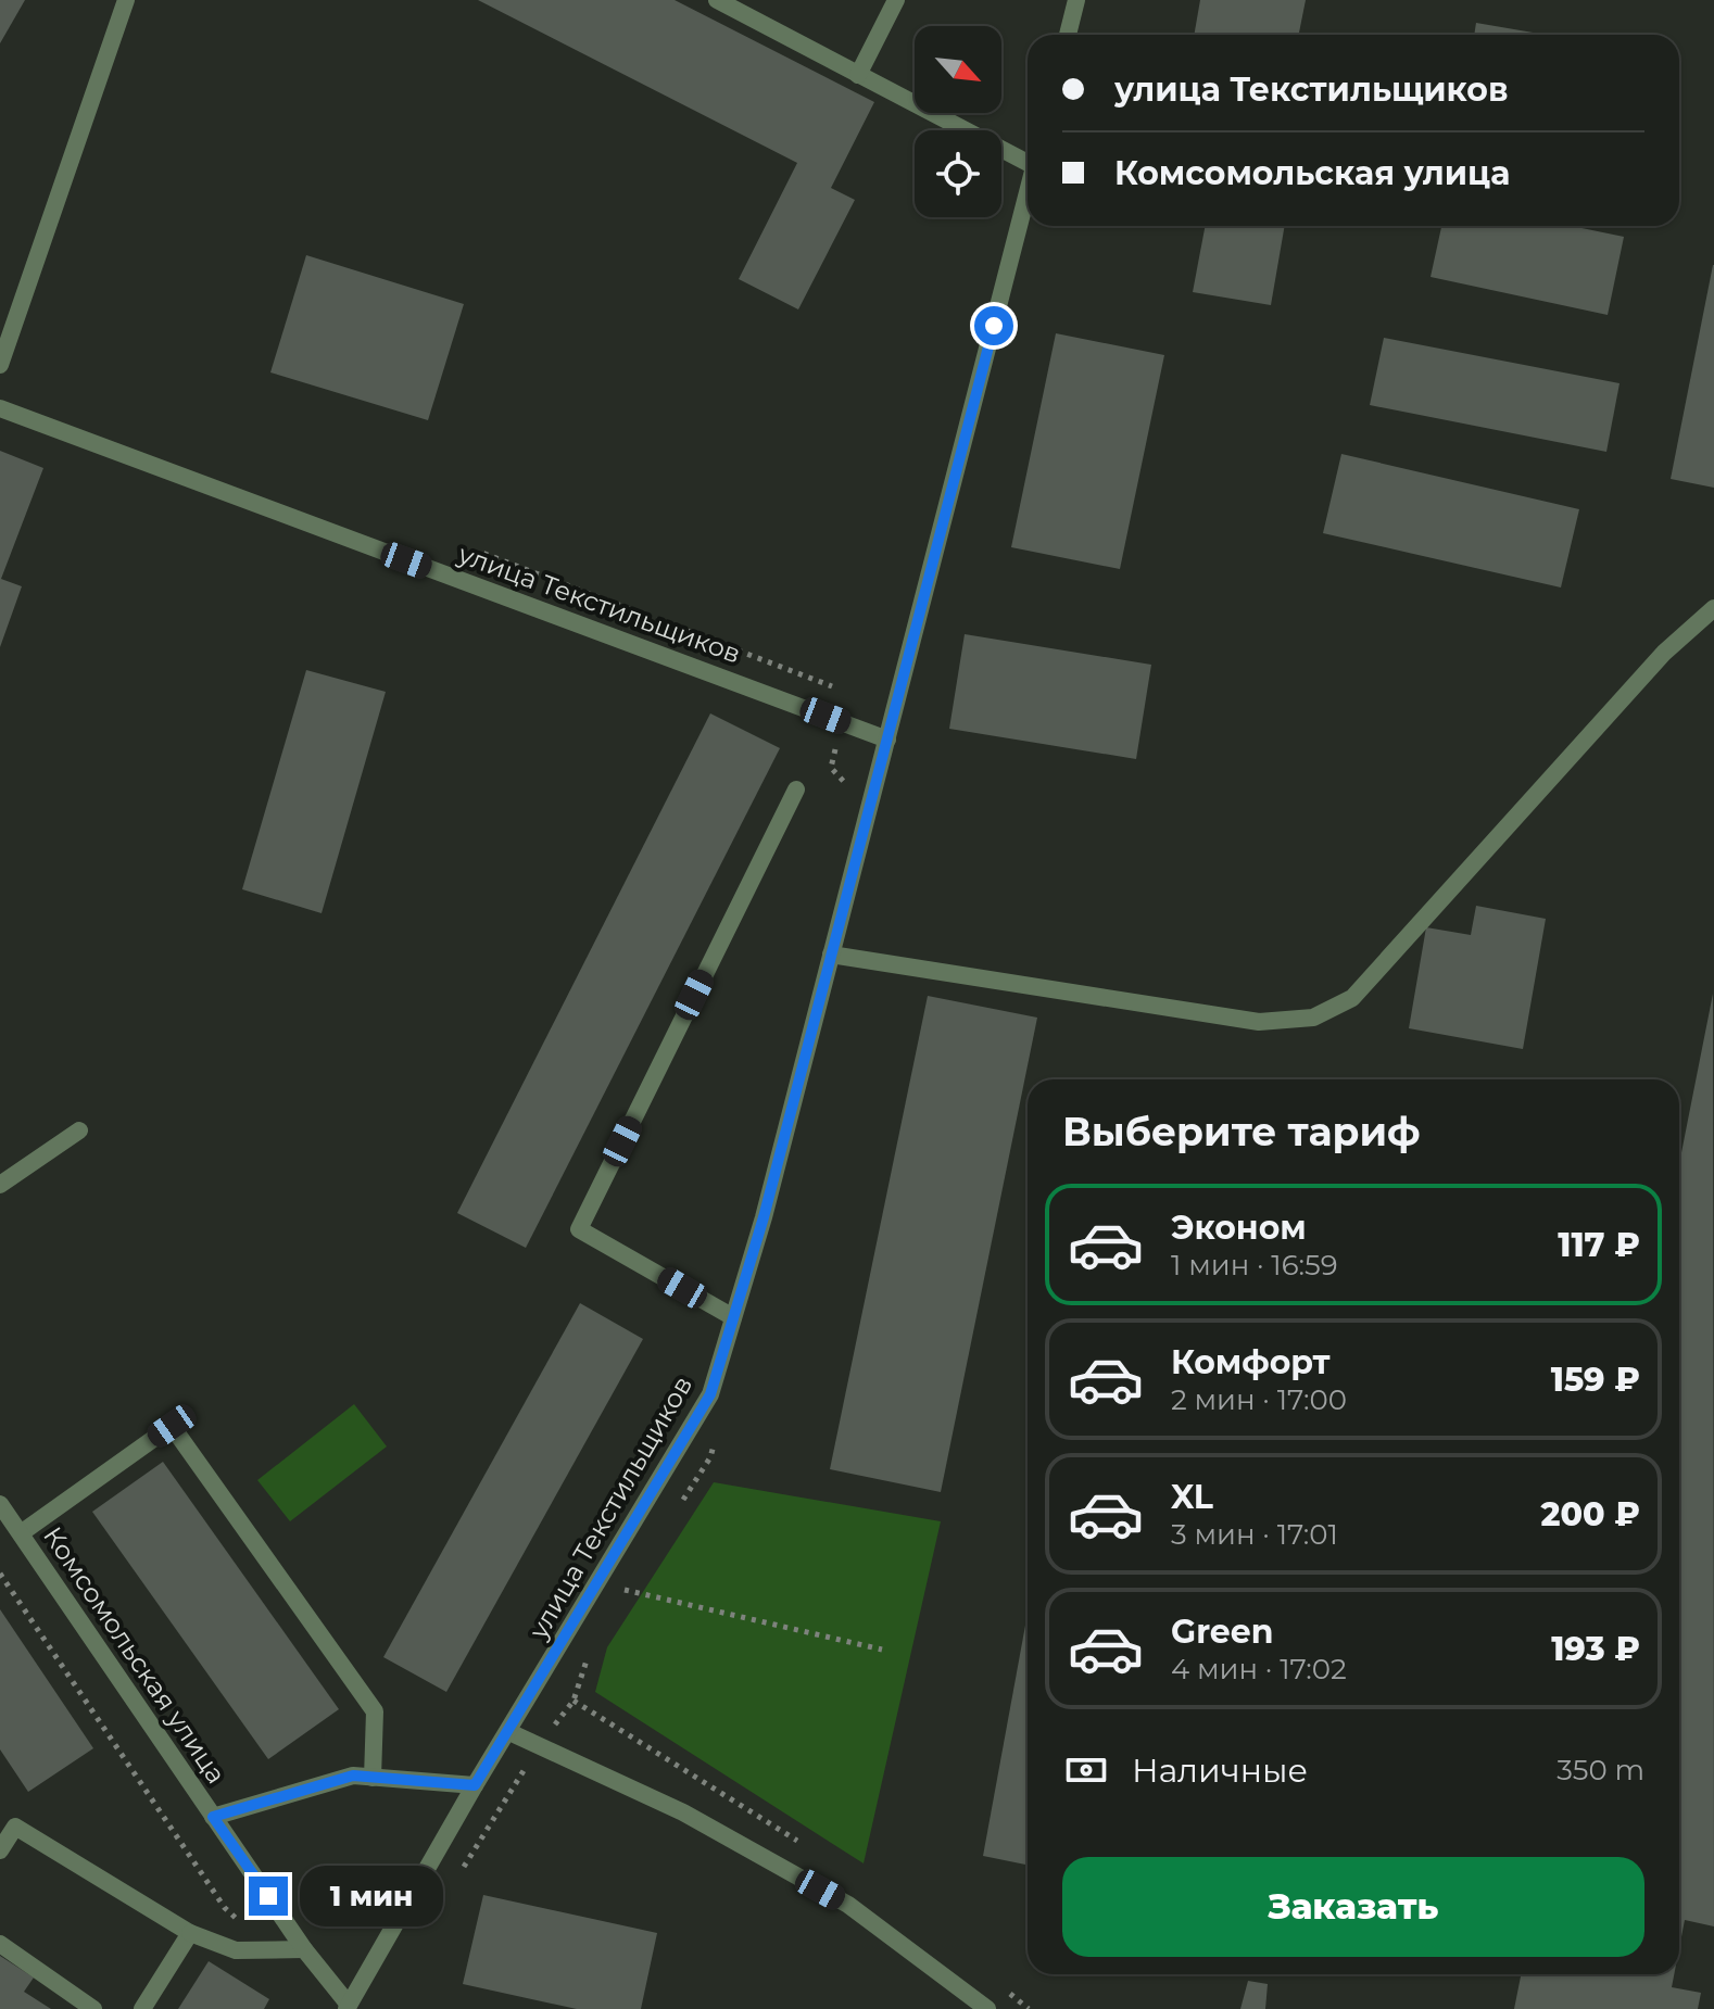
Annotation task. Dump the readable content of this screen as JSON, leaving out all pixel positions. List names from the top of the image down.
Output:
{
  "streets": {
    "street": ["улица Текстильщиков", "Комсомольская улица"]
  },
  "crossings": [
    ["улица Текстильщиков", "Комсомольская улица"]
  ],
  "north": "bottom right",
  "page": {
    "banner": ["улица Текстильщиков", "Комсомольская улица"],
    "heading": "Выберите тариф",
    "list": [
      {
        "name": "Эконом",
        "note": "1 мин · 16:59",
        "value": "117 ₽"
      },
      {
        "name": "Комфорт",
        "note": "2 мин · 17:00",
        "value": "159 ₽"
      },
      {
        "name": "XL",
        "note": "3 мин · 17:01",
        "value": "200 ₽"
      },
      {
        "name": "Green",
        "note": "4 мин · 17:02",
        "value": "193 ₽"
      }
    ],
    "pay": ["Наличные", "350 m"],
    "buttons": "Заказать",
    "bubble": "1 мин"
  }
}
